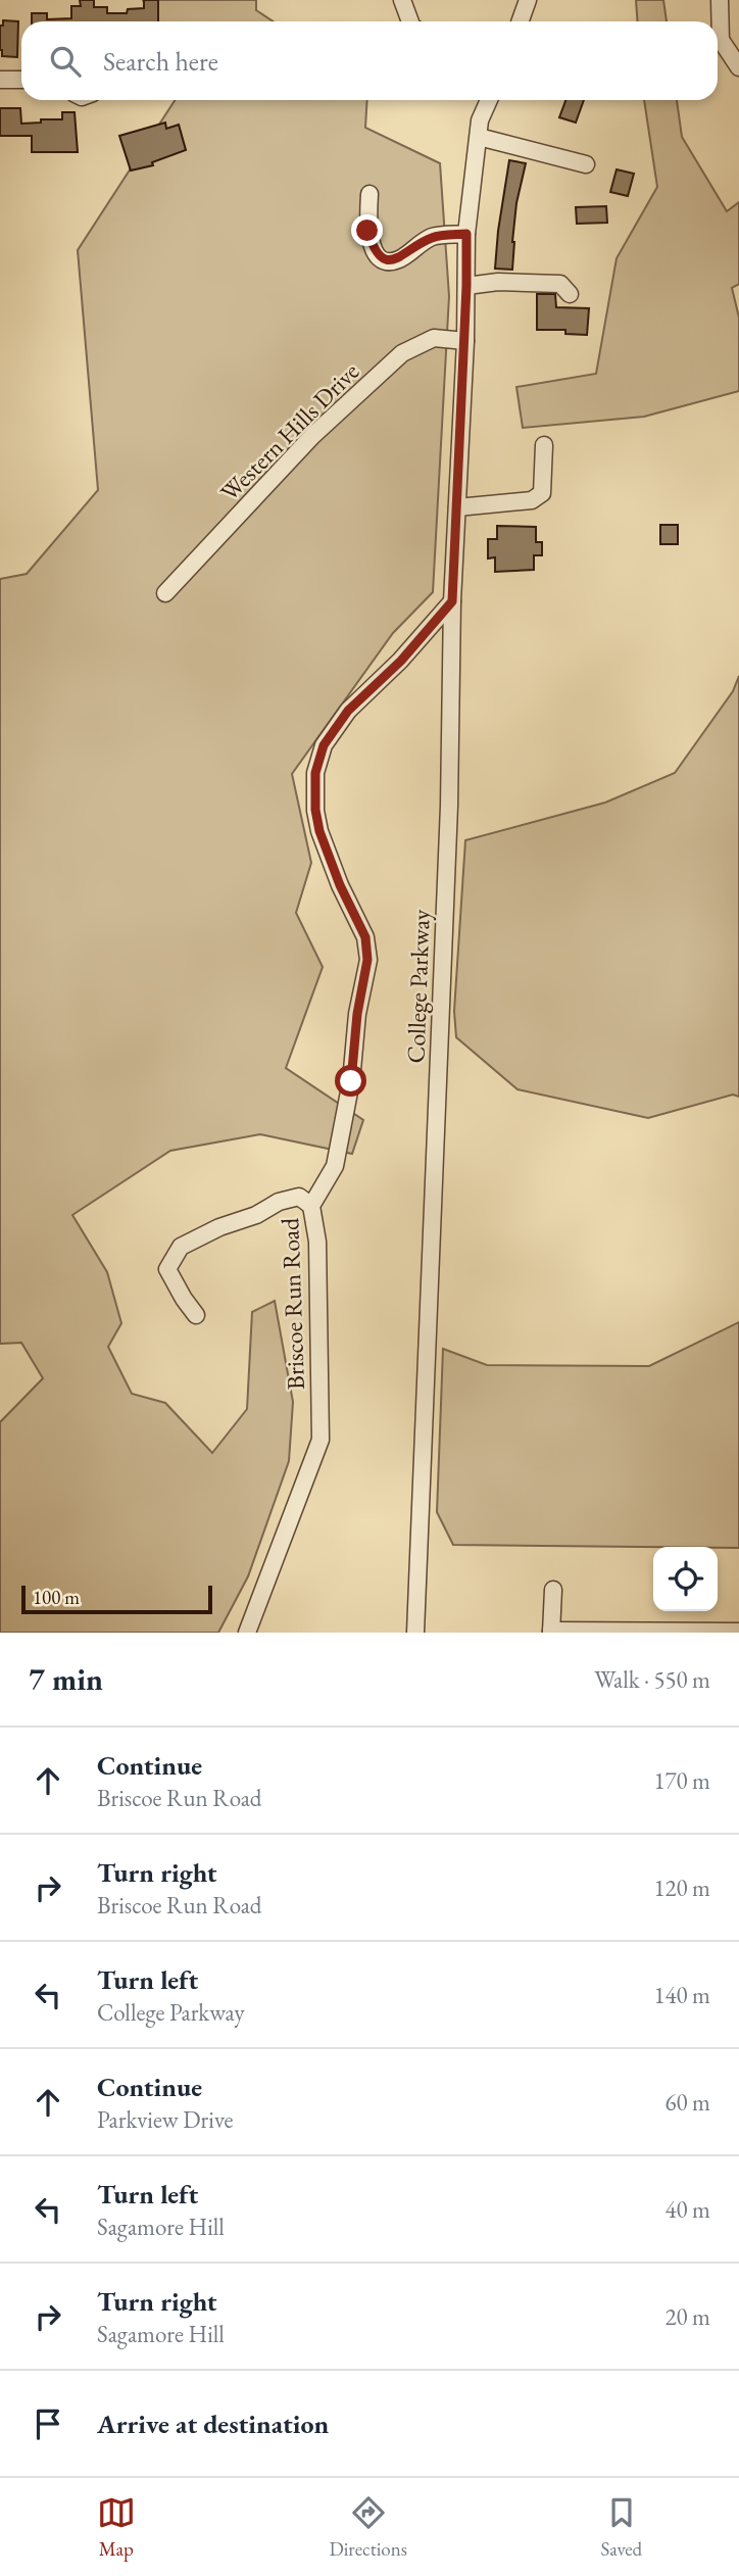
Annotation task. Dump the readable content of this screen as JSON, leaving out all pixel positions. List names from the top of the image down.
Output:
{
  "streets": {
    "street": ["Western Hills Drive", "College Parkway", "Briscoe Run Road"]
  },
  "crossings": [
    ["Western Hills Drive", "College Parkway"],
    ["College Parkway", "Briscoe Run Road"]
  ],
  "scale_bar": "100 m",
  "page": {
    "search": "Search here",
    "scale": "100 m",
    "heading": ["7 min", "Walk · 550 m"],
    "list": [
      ["Continue", "Briscoe Run Road", "170 m"],
      ["Turn right", "Briscoe Run Road", "120 m"],
      ["Turn left", "College Parkway", "140 m"],
      ["Continue", "Parkview Drive", "60 m"],
      ["Turn left", "Sagamore Hill", "40 m"],
      ["Turn right", "Sagamore Hill", "20 m"],
      "Arrive at destination"
    ],
    "nav": ["Map", "Directions", "Saved"]
  }
}
